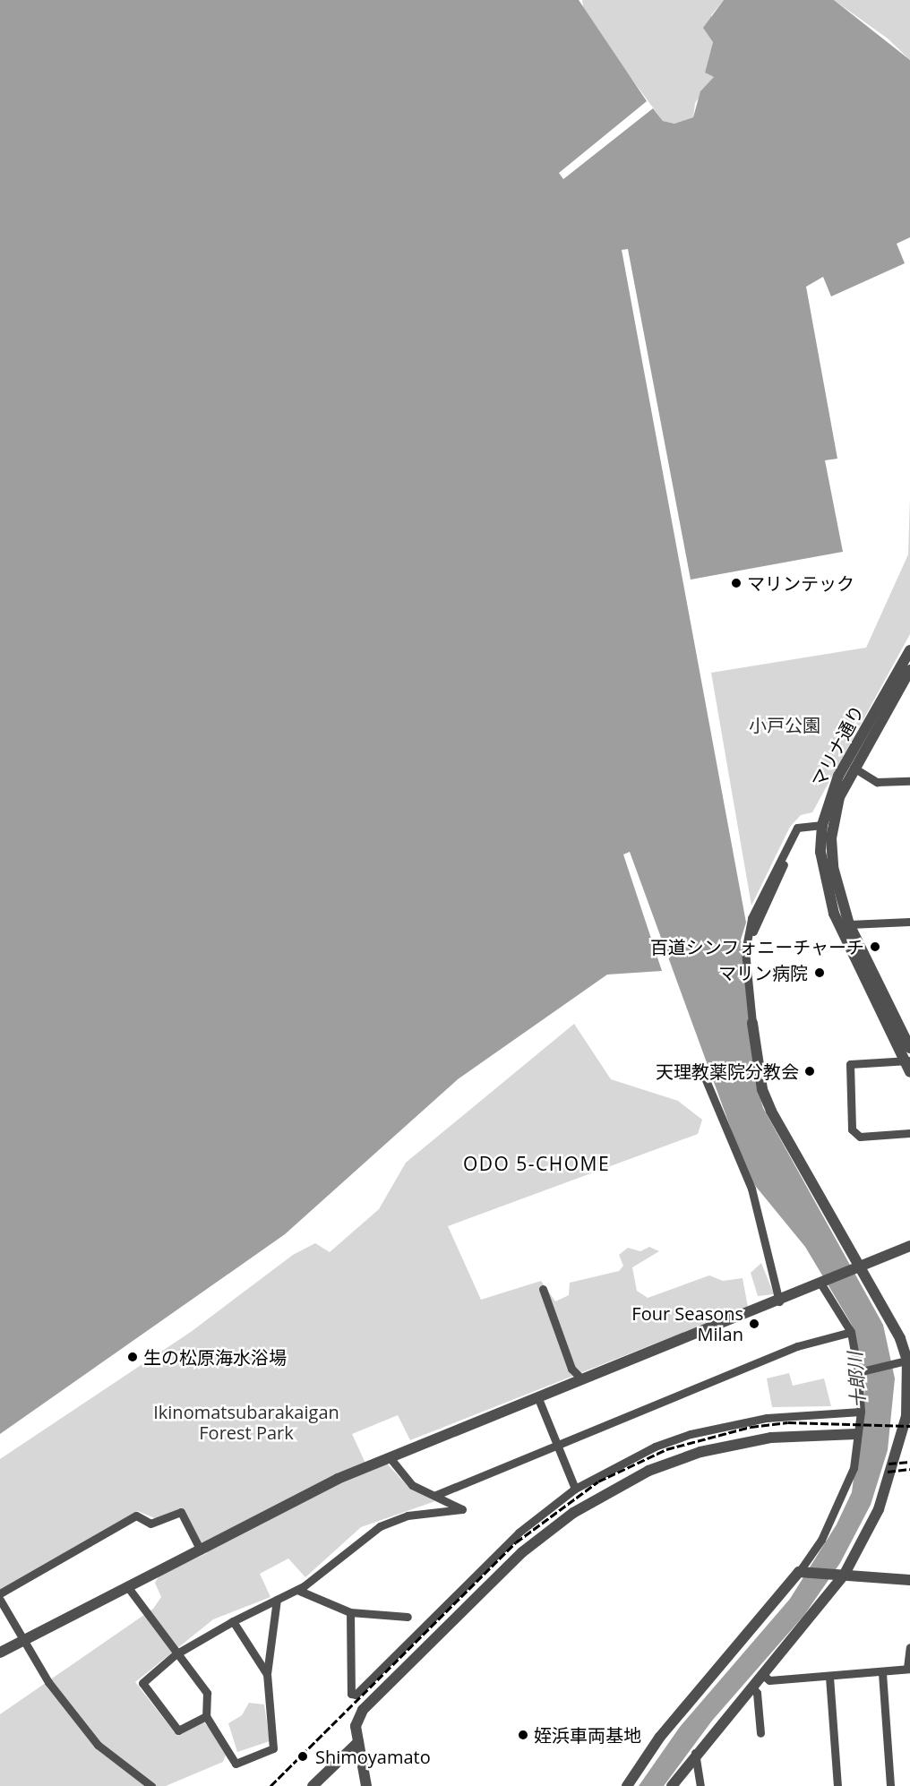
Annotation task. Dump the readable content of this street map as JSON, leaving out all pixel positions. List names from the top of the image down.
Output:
{
  "streets": {
    "street": ["マリナ通り"]
  },
  "districts": ["ODO 5-CHOME"],
  "water": ["十郎川"],
  "parks": ["小戸公園", "Ikinomatsubarakaigan Forest Park"],
  "places": [
    "マリンテック",
    "百道シンフォニーチャーチ",
    "マリン病院",
    "天理教薬院分教会",
    "Four Seasons Milan",
    "生の松原海水浴場",
    "姪浜車両基地",
    "Shimoyamato"
  ]
}
